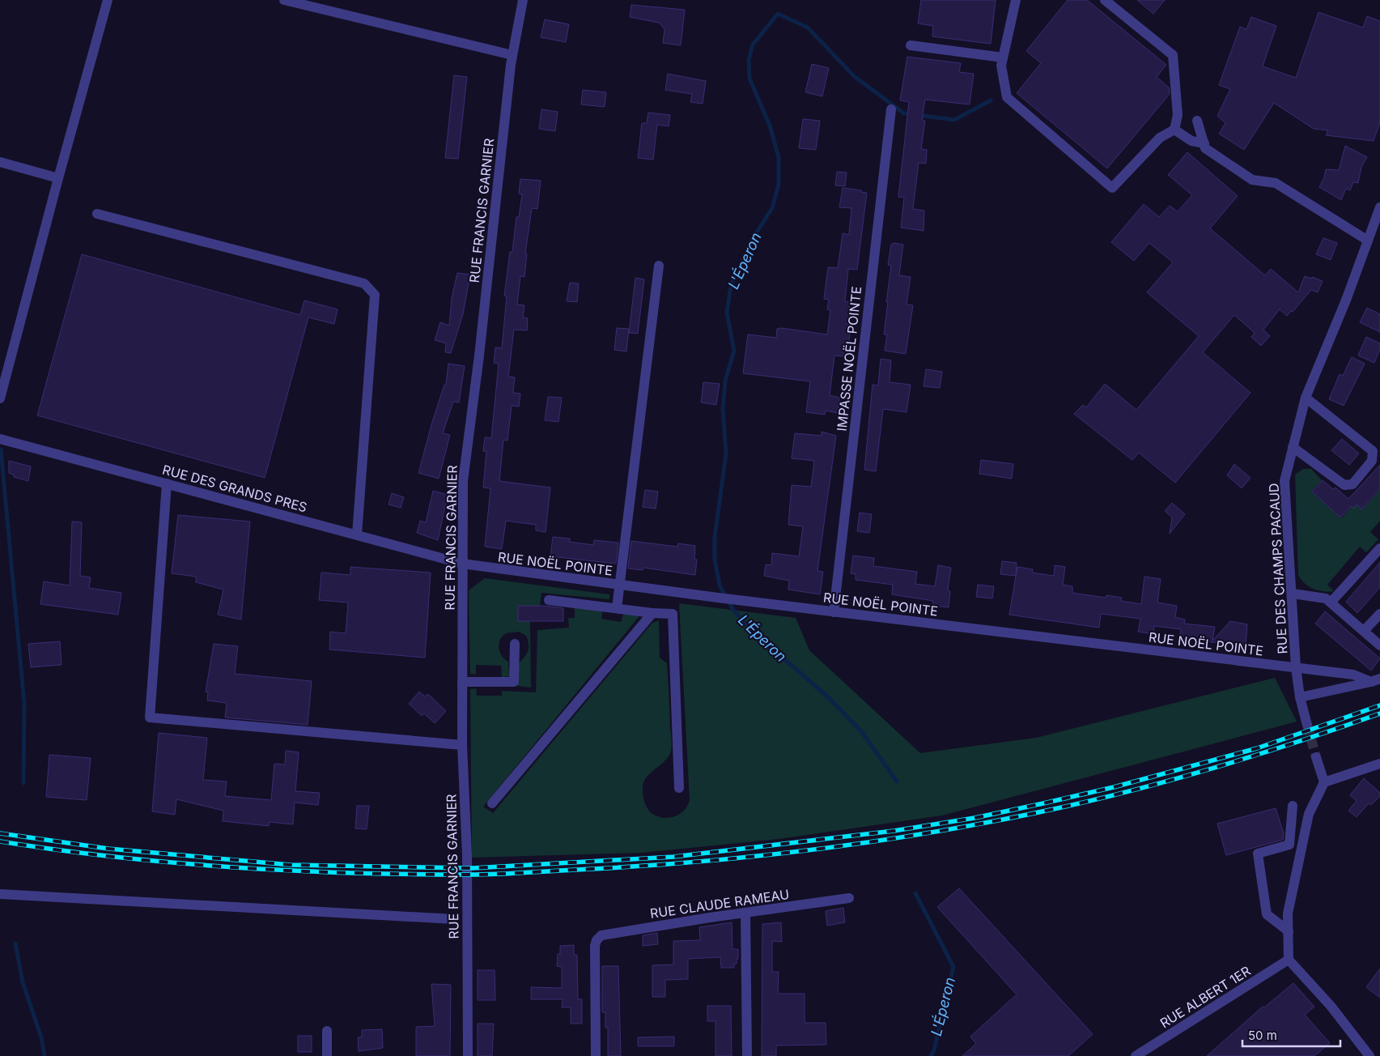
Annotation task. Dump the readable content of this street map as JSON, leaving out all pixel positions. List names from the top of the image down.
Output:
{
  "streets": {
    "street": [
      "RUE FRANCIS GARNIER",
      "IMPASSE NOËL POINTE",
      "RUE DES GRANDS PRES",
      "RUE NOËL POINTE",
      "RUE DES CHAMPS PACAUD",
      "RUE CLAUDE RAMEAU",
      "RUE ALBERT 1ER"
    ]
  },
  "crossings": [
    ["RUE FRANCIS GARNIER", "RUE DES GRANDS PRES"],
    ["RUE FRANCIS GARNIER", "RUE NOËL POINTE"],
    ["IMPASSE NOËL POINTE", "RUE NOËL POINTE"],
    ["RUE DES GRANDS PRES", "RUE NOËL POINTE"],
    ["RUE NOËL POINTE", "RUE DES CHAMPS PACAUD"]
  ],
  "water": ["L'Éperon"],
  "scale_bar": "50 m"
}
